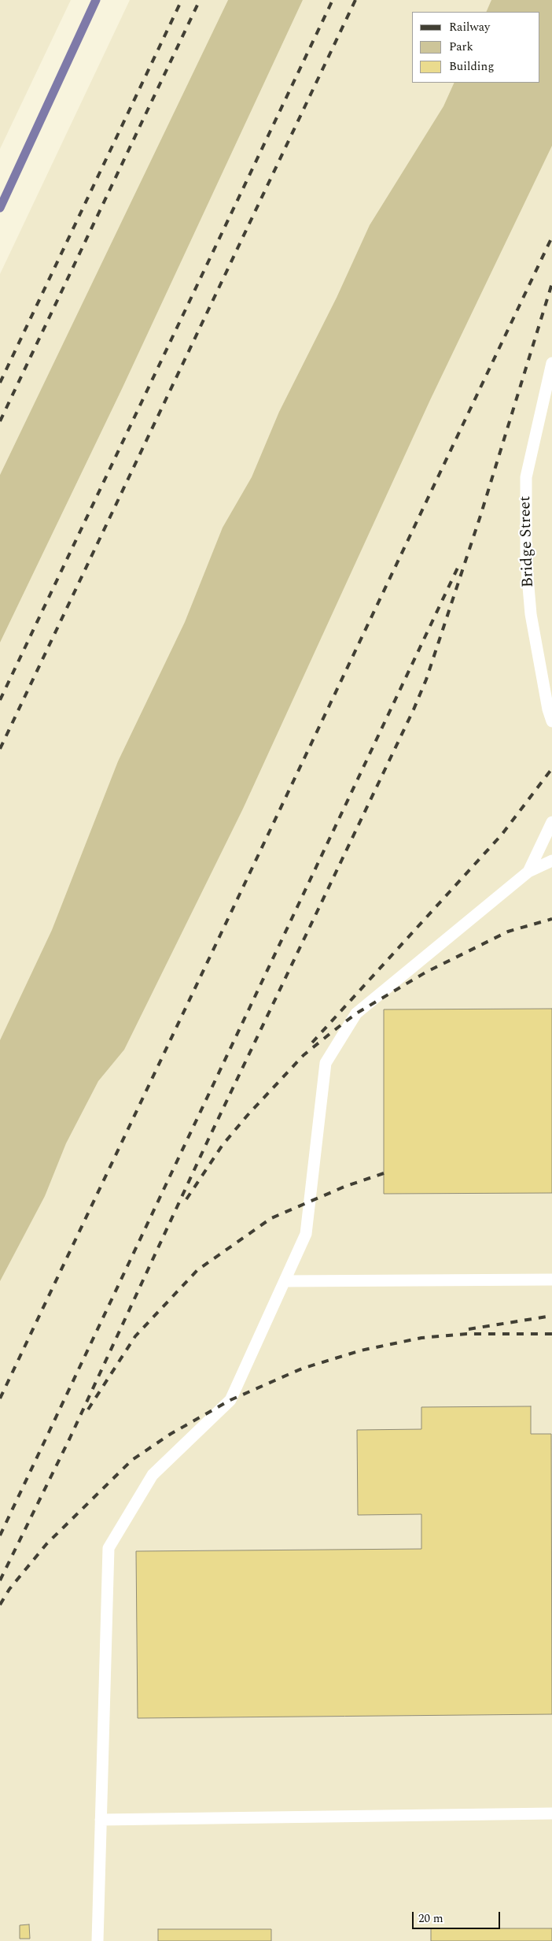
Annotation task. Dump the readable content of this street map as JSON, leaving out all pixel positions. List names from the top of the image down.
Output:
{
  "streets": {
    "lane": ["Bridge Street"]
  },
  "legend": ["Railway", "Park", "Building"],
  "scale_bar": "20 m"
}
